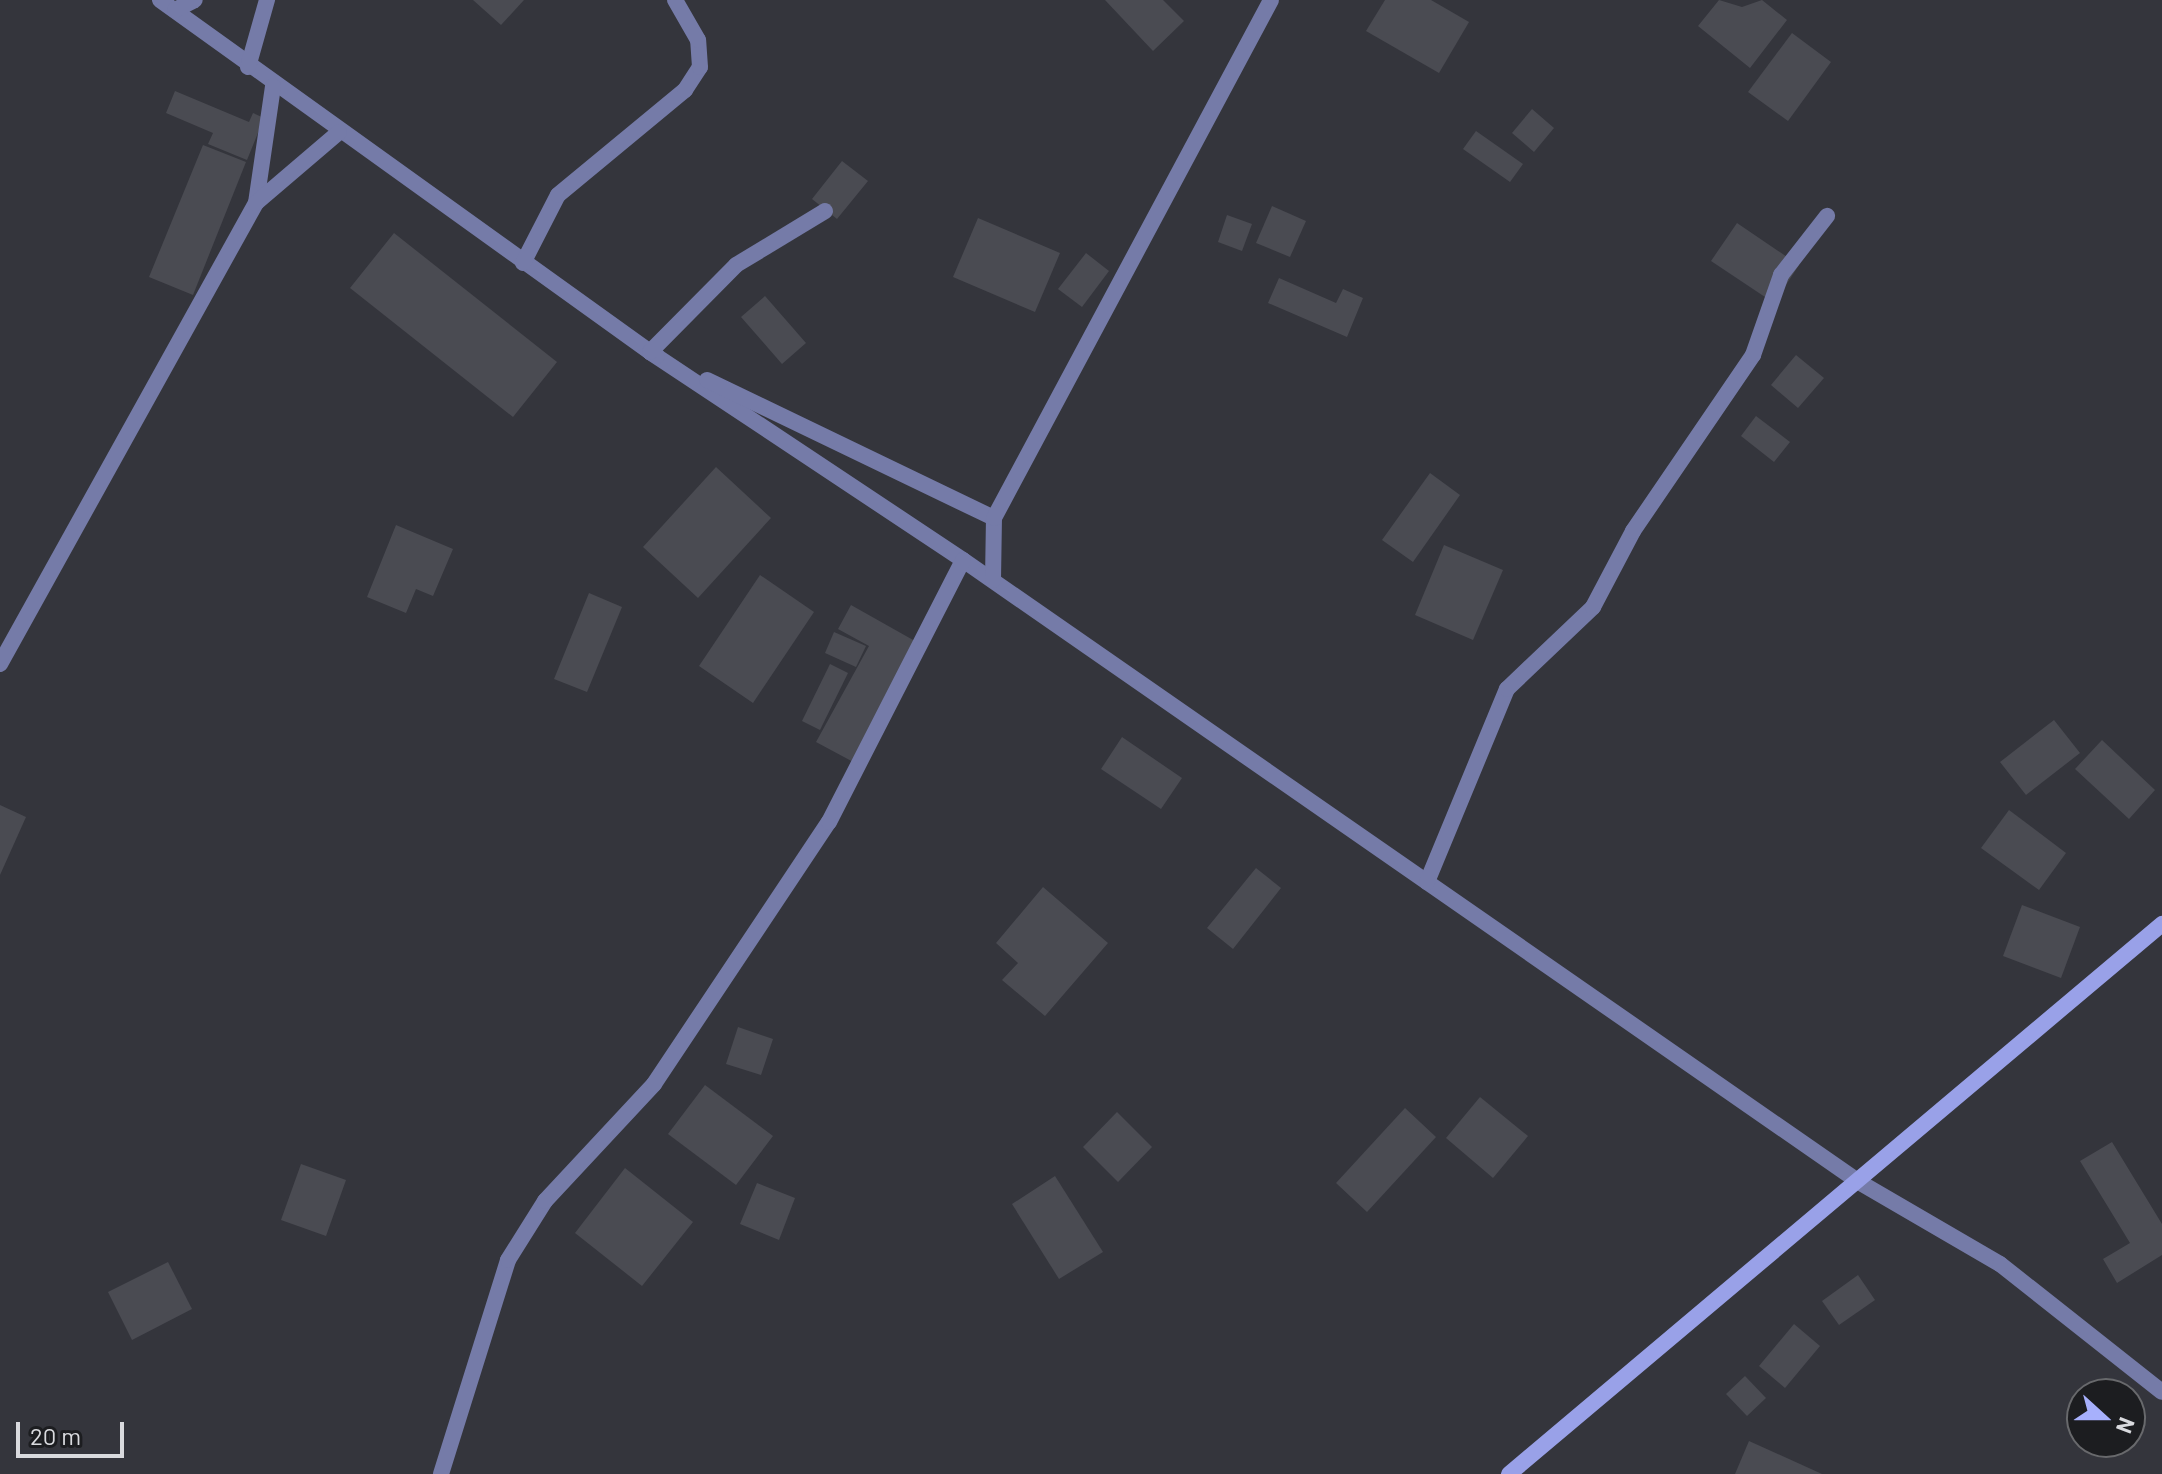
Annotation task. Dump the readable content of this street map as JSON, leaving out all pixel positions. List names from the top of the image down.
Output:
{
  "scale_bar": "20 m",
  "north": "right"
}
